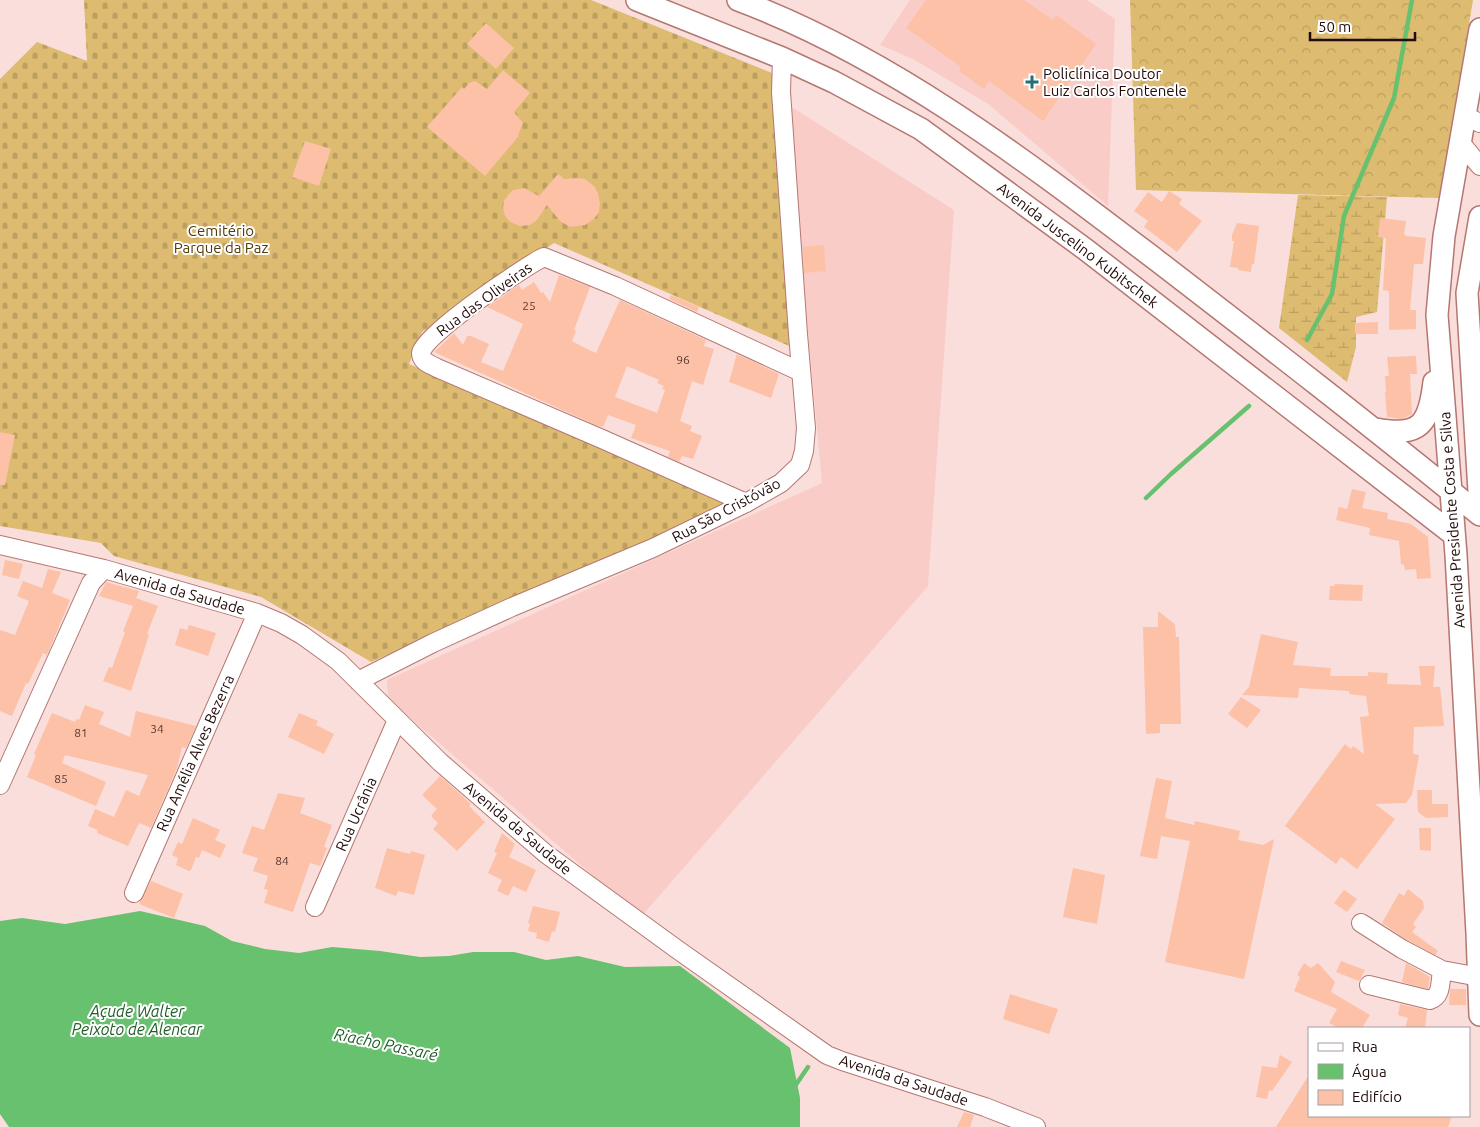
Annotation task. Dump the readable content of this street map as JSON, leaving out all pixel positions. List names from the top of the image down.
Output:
{
  "streets": {
    "main road": ["Avenida Juscelino Kubitschek", "Avenida Presidente Costa e Silva"],
    "street": [
      "Rua das Oliveiras",
      "Rua São Cristóvão",
      "Avenida da Saudade",
      "Rua Amélia Alves Bezerra",
      "Rua Ucrânia"
    ]
  },
  "crossings": [
    ["Avenida Juscelino Kubitschek", "Rua São Cristóvão"],
    ["Avenida Juscelino Kubitschek", "Avenida Presidente Costa e Silva"],
    ["Rua das Oliveiras", "Rua São Cristóvão"],
    ["Rua São Cristóvão", "Avenida da Saudade"],
    ["Avenida da Saudade", "Rua Amélia Alves Bezerra"],
    ["Avenida da Saudade", "Rua Ucrânia"]
  ],
  "water": ["Açude Walter Peixoto de Alencar", "Riacho Passaré"],
  "parks": ["Cemitério Parque da Paz"],
  "places": {
    "health": ["Policlínica Doutor Luiz Carlos Fontenele"]
  },
  "house_numbers": [
    "25",
    "96",
    "34",
    "81",
    "85",
    "84"
  ],
  "legend": ["Rua", "Água", "Edifício"],
  "scale_bar": "50 m"
}
